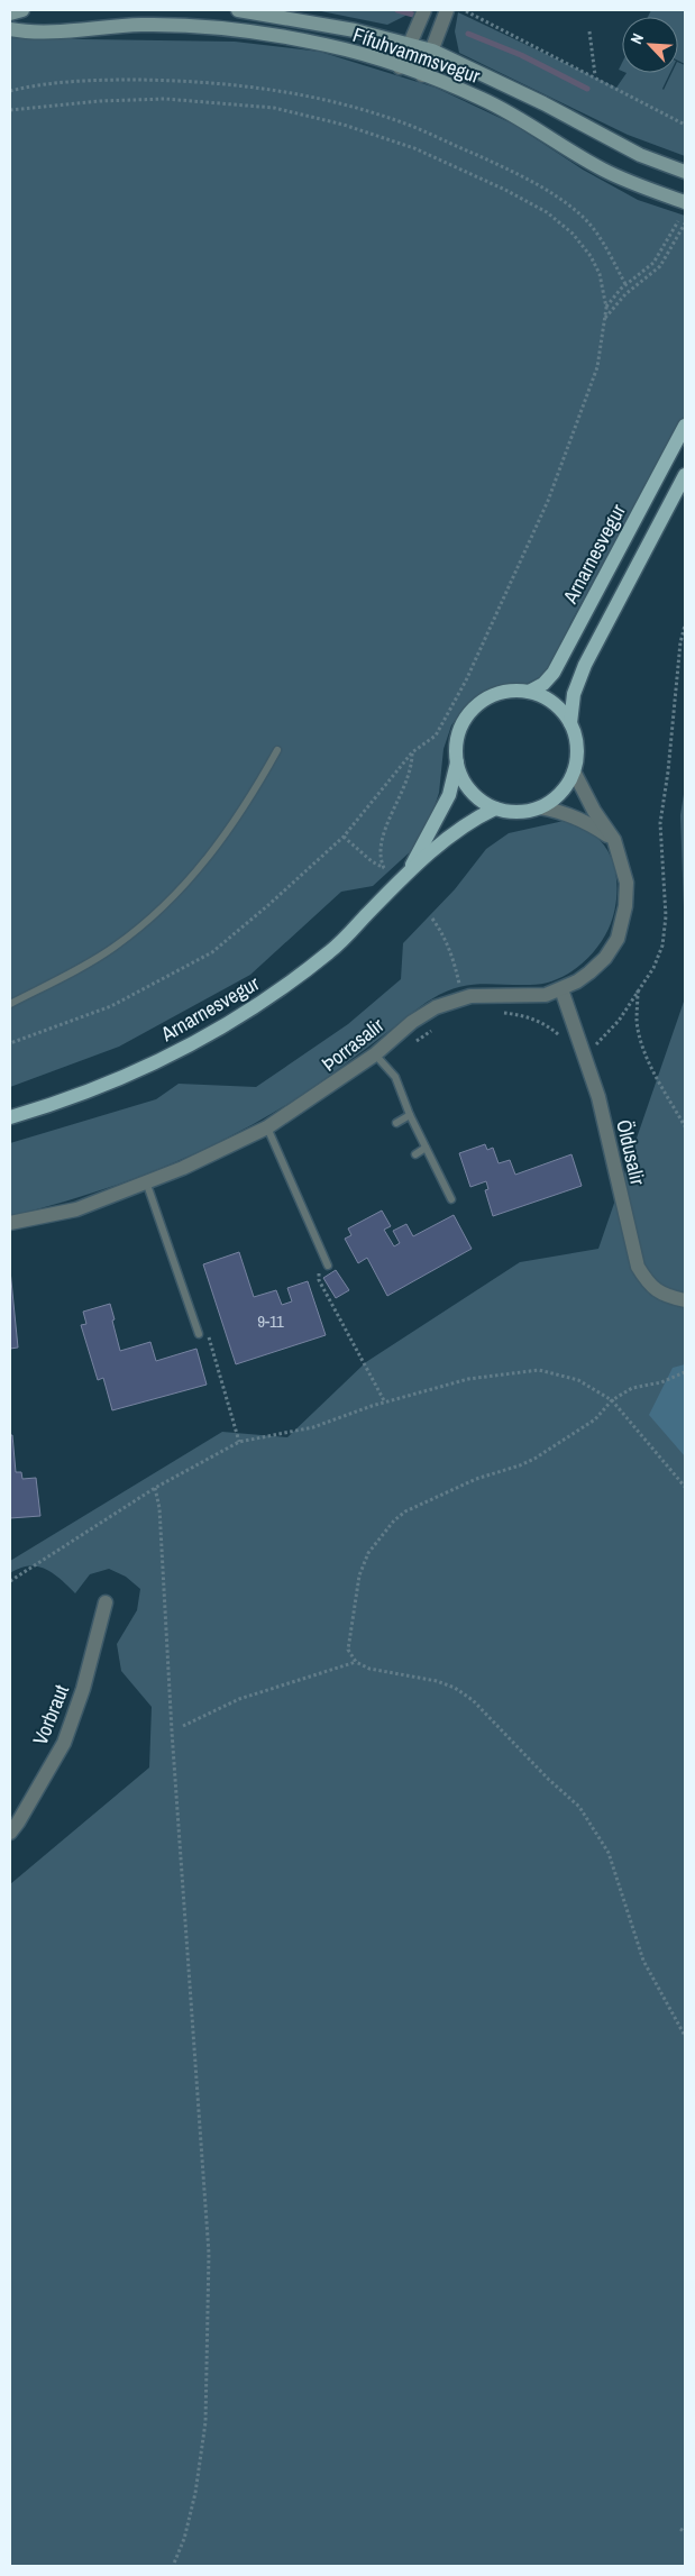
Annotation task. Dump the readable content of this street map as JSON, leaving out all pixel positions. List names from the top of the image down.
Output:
{
  "streets": {
    "main road": ["Fífuhvammsvegur", "Arnarnesvegur"],
    "street": ["Þorrasalir", "Öldusalir", "Vorbraut"]
  },
  "crossings": [
    ["Arnarnesvegur", "Þorrasalir"],
    ["Þorrasalir", "Öldusalir"]
  ],
  "house_numbers": ["9-11"],
  "north": "top left"
}
